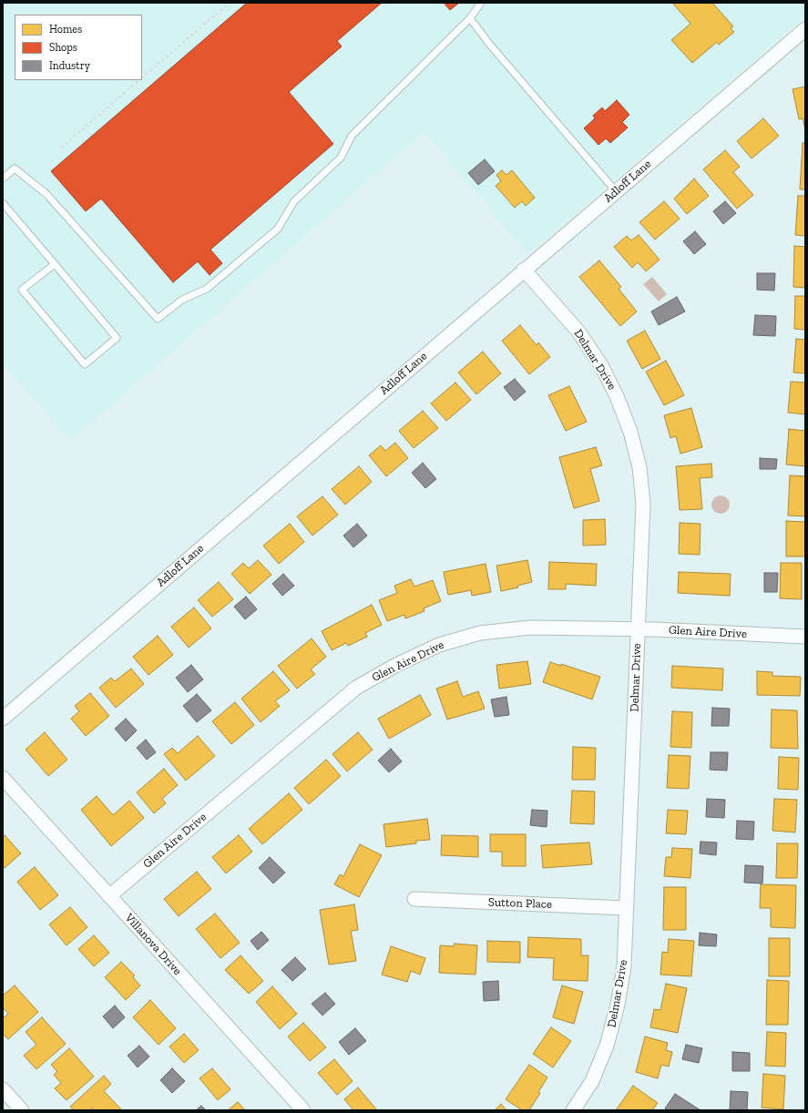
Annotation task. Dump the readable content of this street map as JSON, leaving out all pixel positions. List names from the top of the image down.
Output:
{
  "streets": {
    "street": [
      "Adloff Lane",
      "Delmar Drive",
      "Glen Aire Drive",
      "Sutton Place",
      "Villanova Drive"
    ]
  },
  "crossings": [
    ["Adloff Lane", "Delmar Drive"],
    ["Delmar Drive", "Glen Aire Drive"],
    ["Delmar Drive", "Sutton Place"],
    ["Glen Aire Drive", "Villanova Drive"]
  ],
  "legend": ["Homes", "Shops", "Industry"]
}
